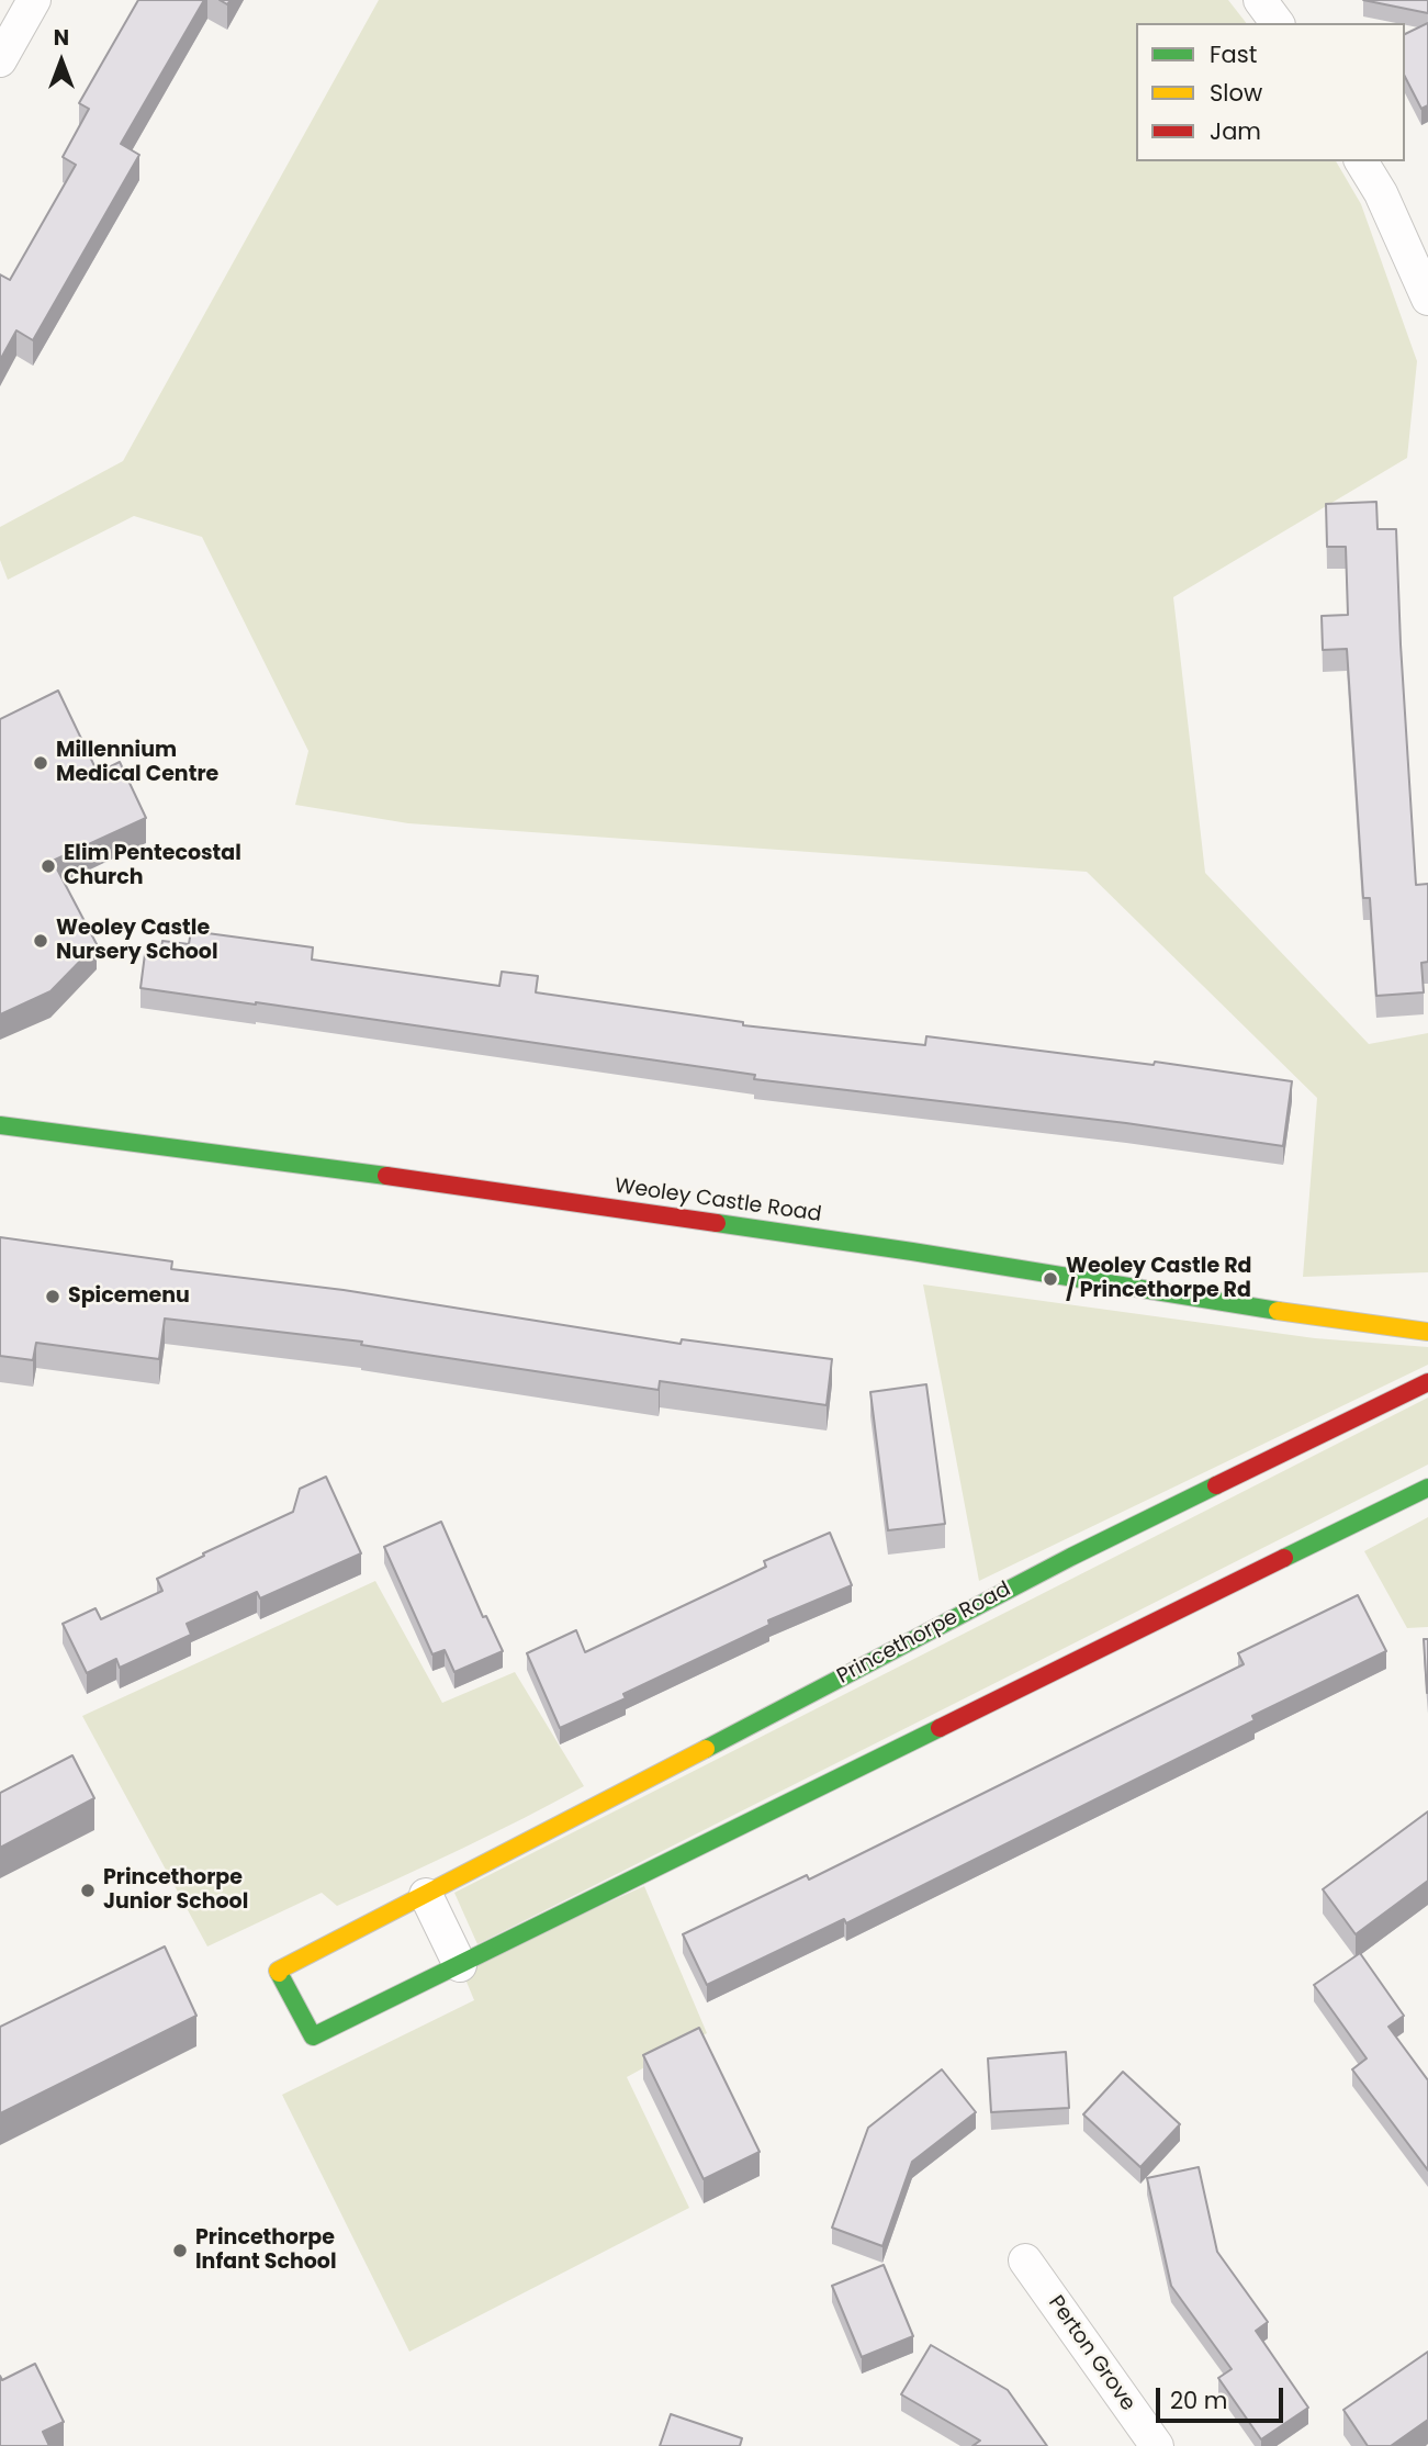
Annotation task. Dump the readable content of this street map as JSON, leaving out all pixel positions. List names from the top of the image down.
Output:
{
  "streets": {
    "street": ["Weoley Castle Road", "Princethorpe Road", "Perton Grove"]
  },
  "places": [
    "Millennium Medical Centre",
    "Elim Pentecostal Church",
    "Weoley Castle Nursery School",
    "Weoley Castle Rd / Princethorpe Rd",
    "Spicemenu",
    "Princethorpe Junior School",
    "Princethorpe Infant School"
  ],
  "legend": ["Fast", "Slow", "Jam"],
  "scale_bar": "20 m",
  "north": "top"
}
